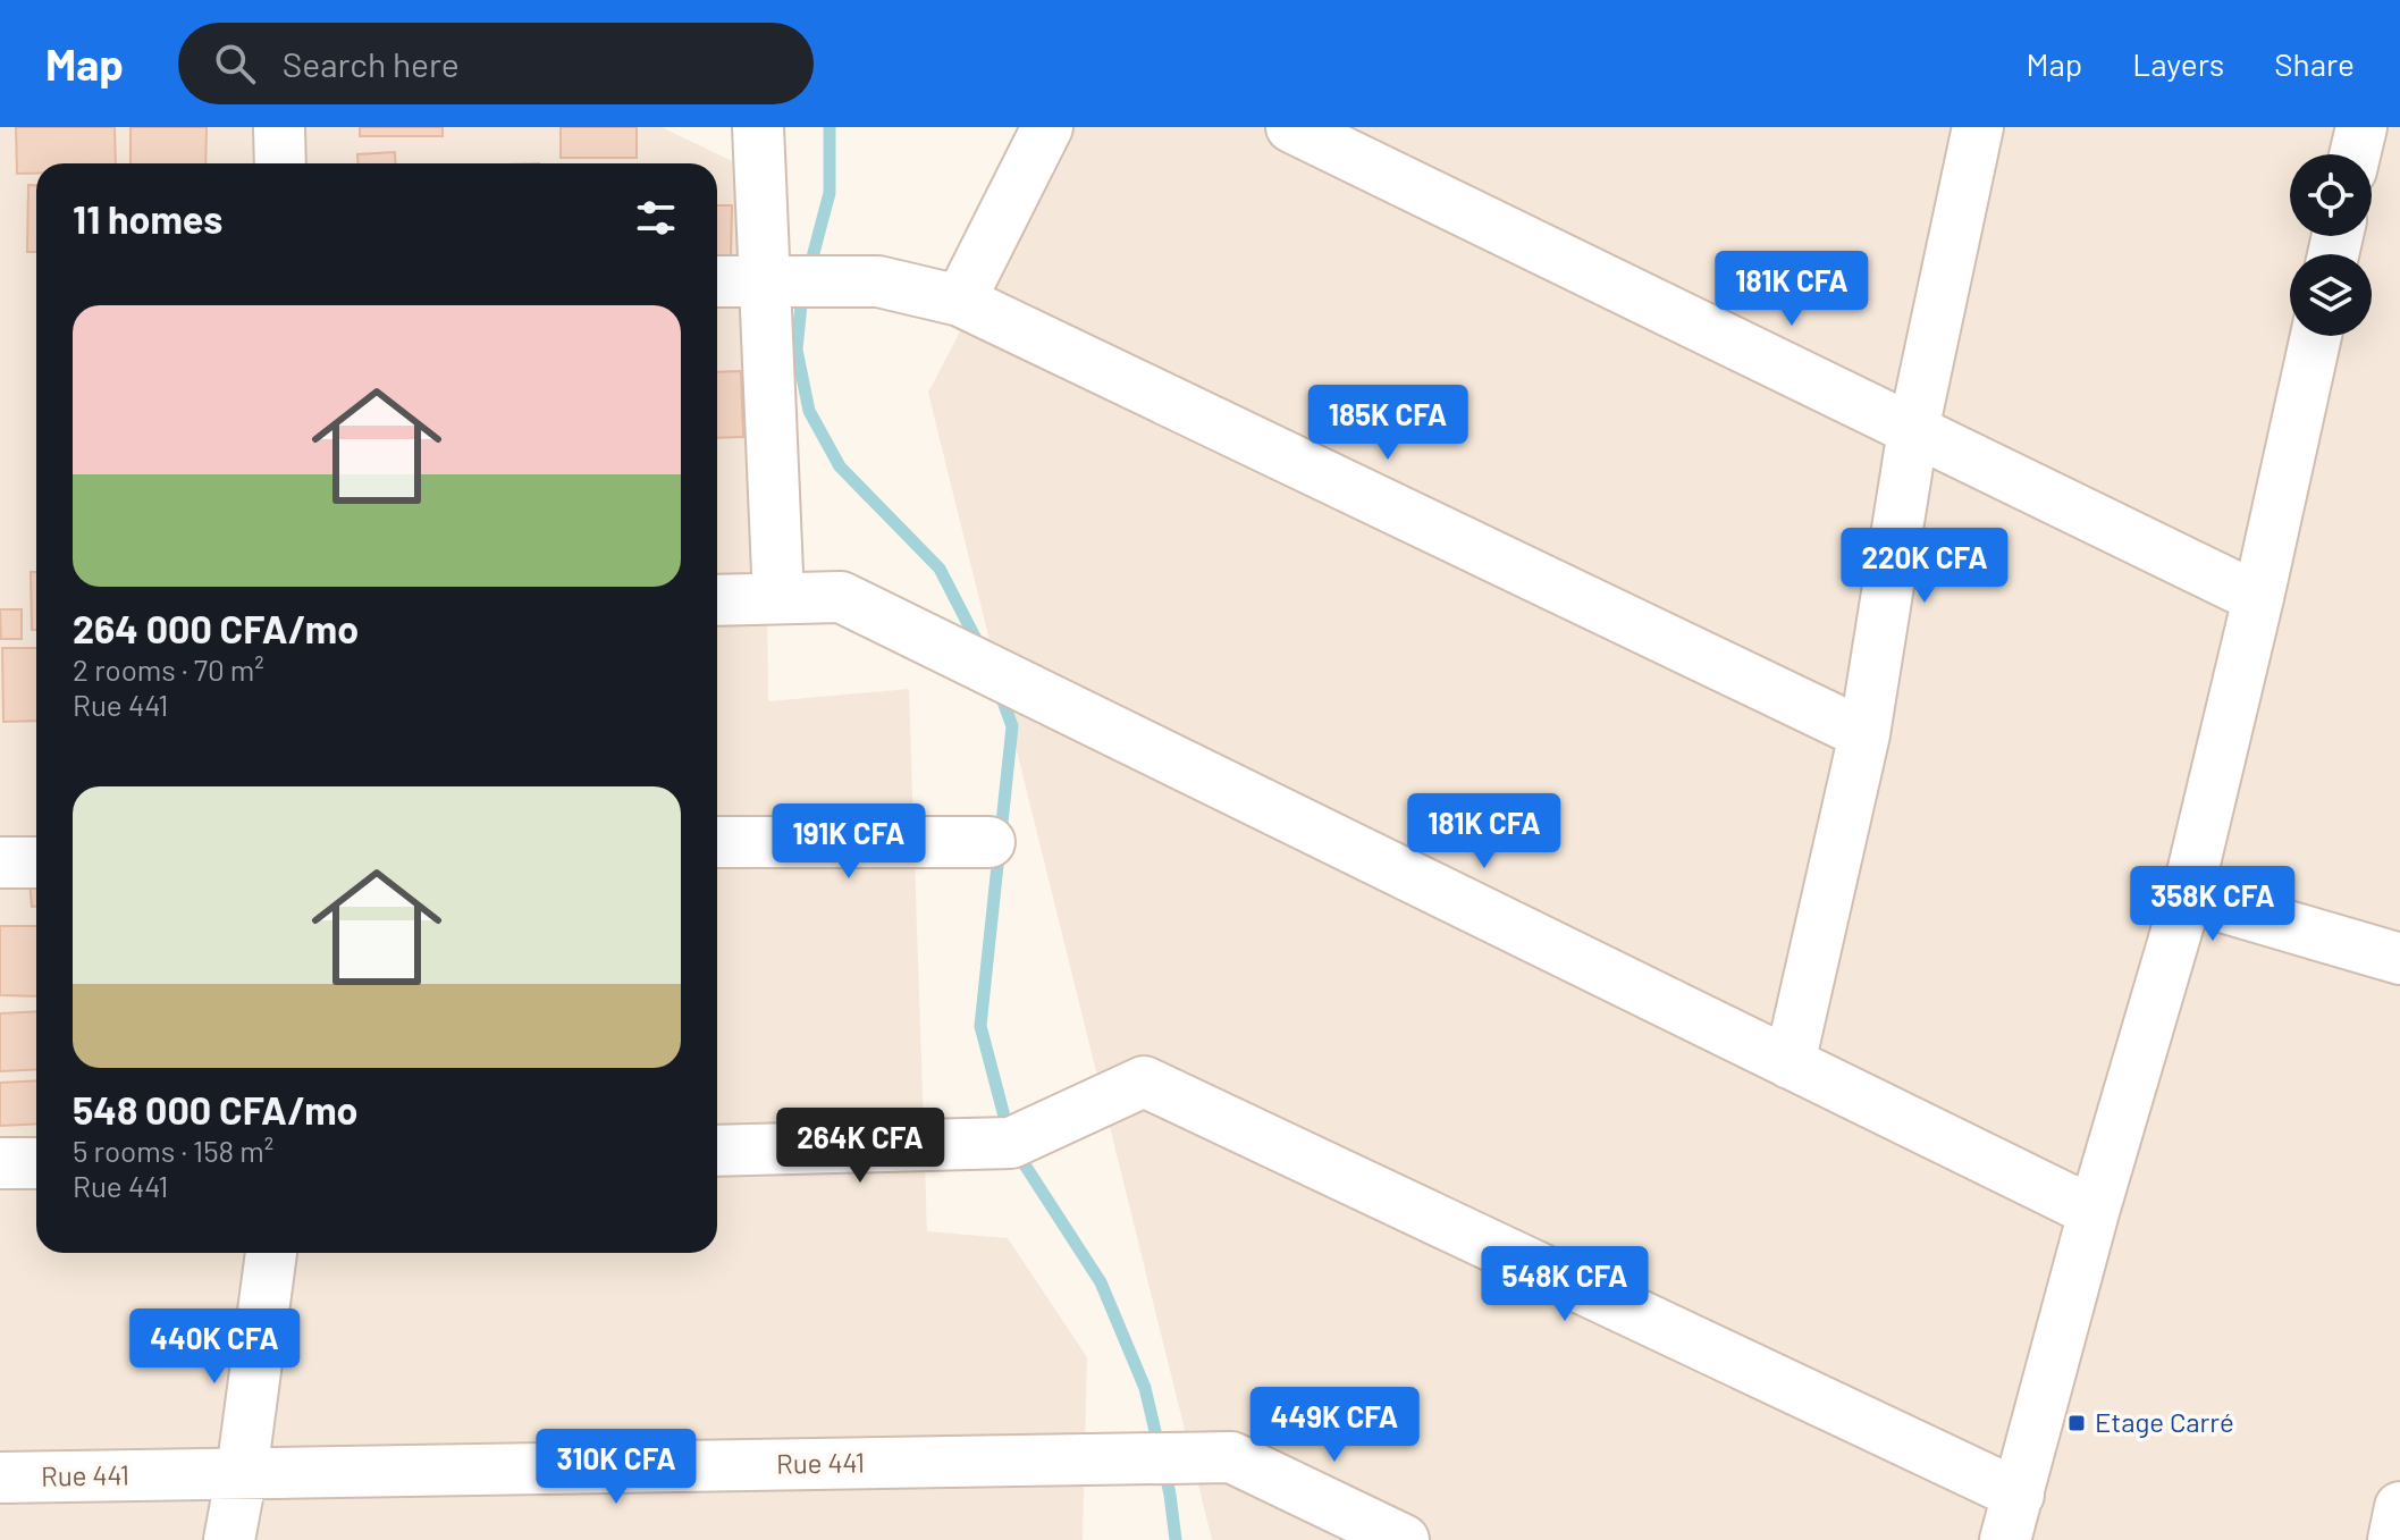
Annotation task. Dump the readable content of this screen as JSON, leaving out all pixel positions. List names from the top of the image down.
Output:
{
  "streets": {
    "street": ["Rue 441"]
  },
  "places": {
    "transit": ["Etage Carré"]
  },
  "page": {
    "header": "Map",
    "search": "Search here",
    "nav": ["Map", "Layers", "Share"],
    "heading": "11 homes",
    "price": [
      "181K CFA",
      "185K CFA",
      "220K CFA",
      "181K CFA",
      "191K CFA",
      "358K CFA",
      "264K CFA",
      "548K CFA",
      "440K CFA",
      "449K CFA",
      "310K CFA"
    ],
    "list": [
      {
        "name": "264 000 CFA/mo",
        "note": "2 rooms · 70 m² · Rue 441"
      },
      {
        "name": "548 000 CFA/mo",
        "note": "5 rooms · 158 m² · Rue 441"
      }
    ]
  }
}
